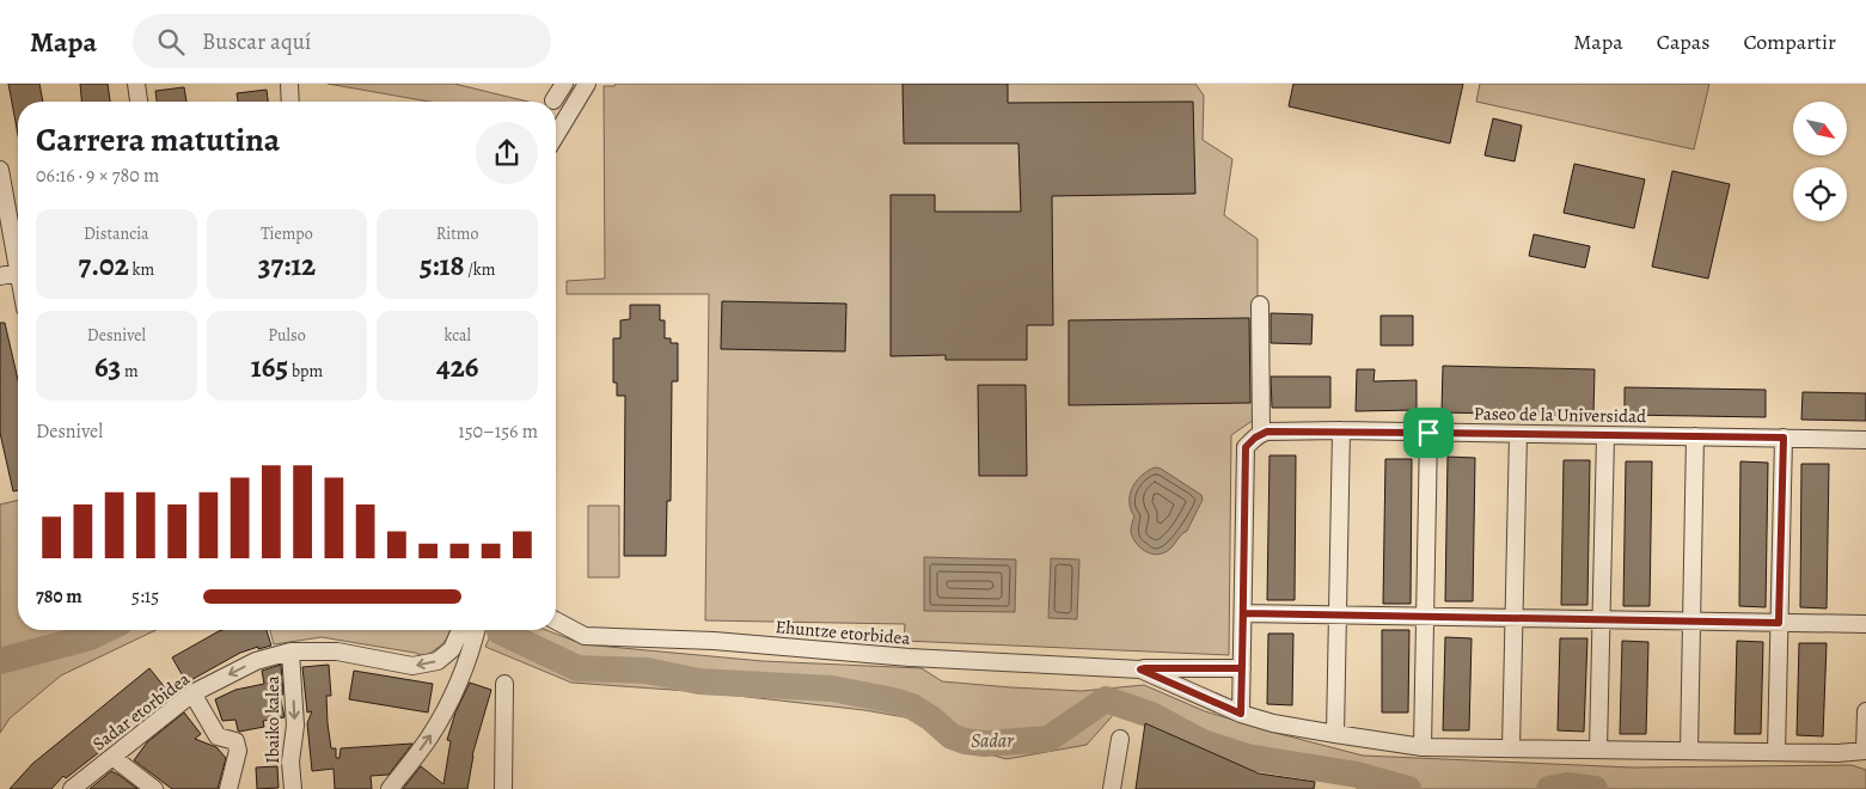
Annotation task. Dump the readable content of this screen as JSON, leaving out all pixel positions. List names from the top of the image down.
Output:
{
  "streets": {
    "street": [
      "Paseo de la Universidad",
      "Ehuntze etorbidea",
      "Sadar etorbidea",
      "Ibaiko kalea"
    ]
  },
  "crossings": [
    ["Sadar etorbidea", "Ibaiko kalea"]
  ],
  "one_way": ["Sadar etorbidea", "Ibaiko kalea"],
  "water": ["Sadar"],
  "north": "bottom right",
  "page": {
    "header": "Mapa",
    "search": "Buscar aquí",
    "nav": ["Mapa", "Capas", "Compartir"],
    "heading": ["Carrera matutina", "06:16 · 9 × 780 m"],
    "stats": [
      ["Distancia", "7.02 km"],
      ["Tiempo", "37:12"],
      ["Ritmo", "5:18 /km"],
      ["Desnivel", "63 m"],
      ["Pulso", "165 bpm"],
      ["kcal", "426"]
    ],
    "chart": ["Desnivel", "150–156 m"],
    "list": [
      {
        "name": "780 m",
        "note": "5:15"
      }
    ]
  }
}
